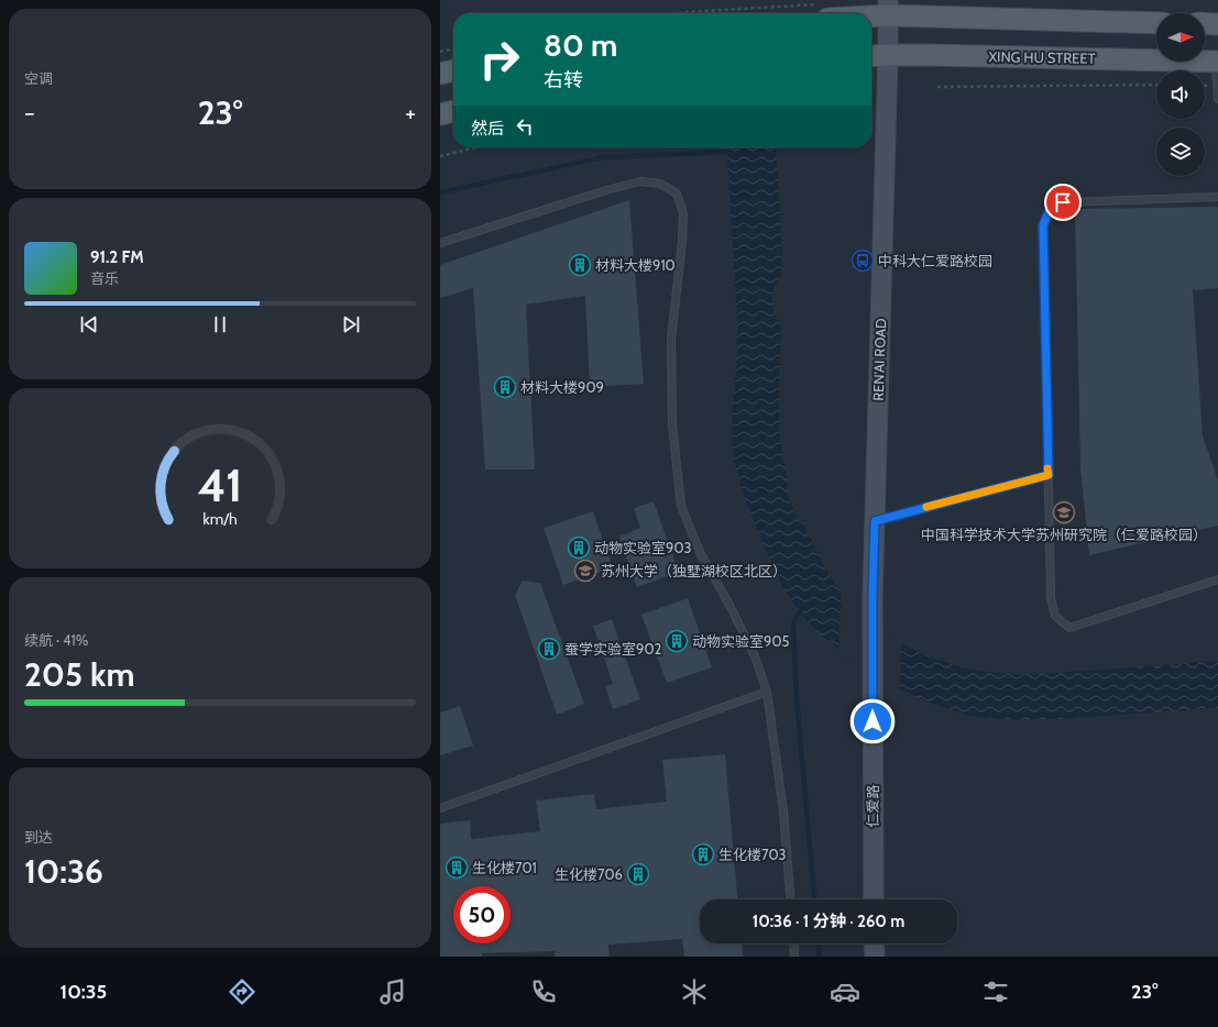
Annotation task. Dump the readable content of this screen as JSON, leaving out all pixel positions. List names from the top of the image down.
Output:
{
  "streets": {
    "main road": ["XING HU STREET", "REN'AI ROAD", "仁爱路"]
  },
  "crossings": [
    ["XING HU STREET", "REN'AI ROAD"],
    ["REN'AI ROAD", "仁爱路"]
  ],
  "places": {
    "bus stop": ["中科大仁爱路校园"],
    "building": [
      "材料大楼910",
      "材料大楼909",
      "动物实验室903",
      "动物实验室905",
      "蚕学实验室902",
      "生化楼703",
      "生化楼701",
      "生化楼706"
    ],
    "school or university": ["中国科学技术大学苏州研究院（仁爱路校园）", "苏州大学（独墅湖校区北区）"]
  },
  "north": "right",
  "page": {
    "tile": [
      "空调",
      ["续航 · 41%", "205 km"],
      ["到达", "10:36"]
    ],
    "turn": ["80 m", "右转"],
    "heat": ["−", "23°", "+"],
    "then": "然后",
    "song": ["91.2 FM", "音乐"],
    "limit": "50",
    "trip": "10:36 · 1 分钟 · 260 m",
    "tabs": ["10:35", "23°"],
    "gauge": ["41", "km/h"]
  }
}
